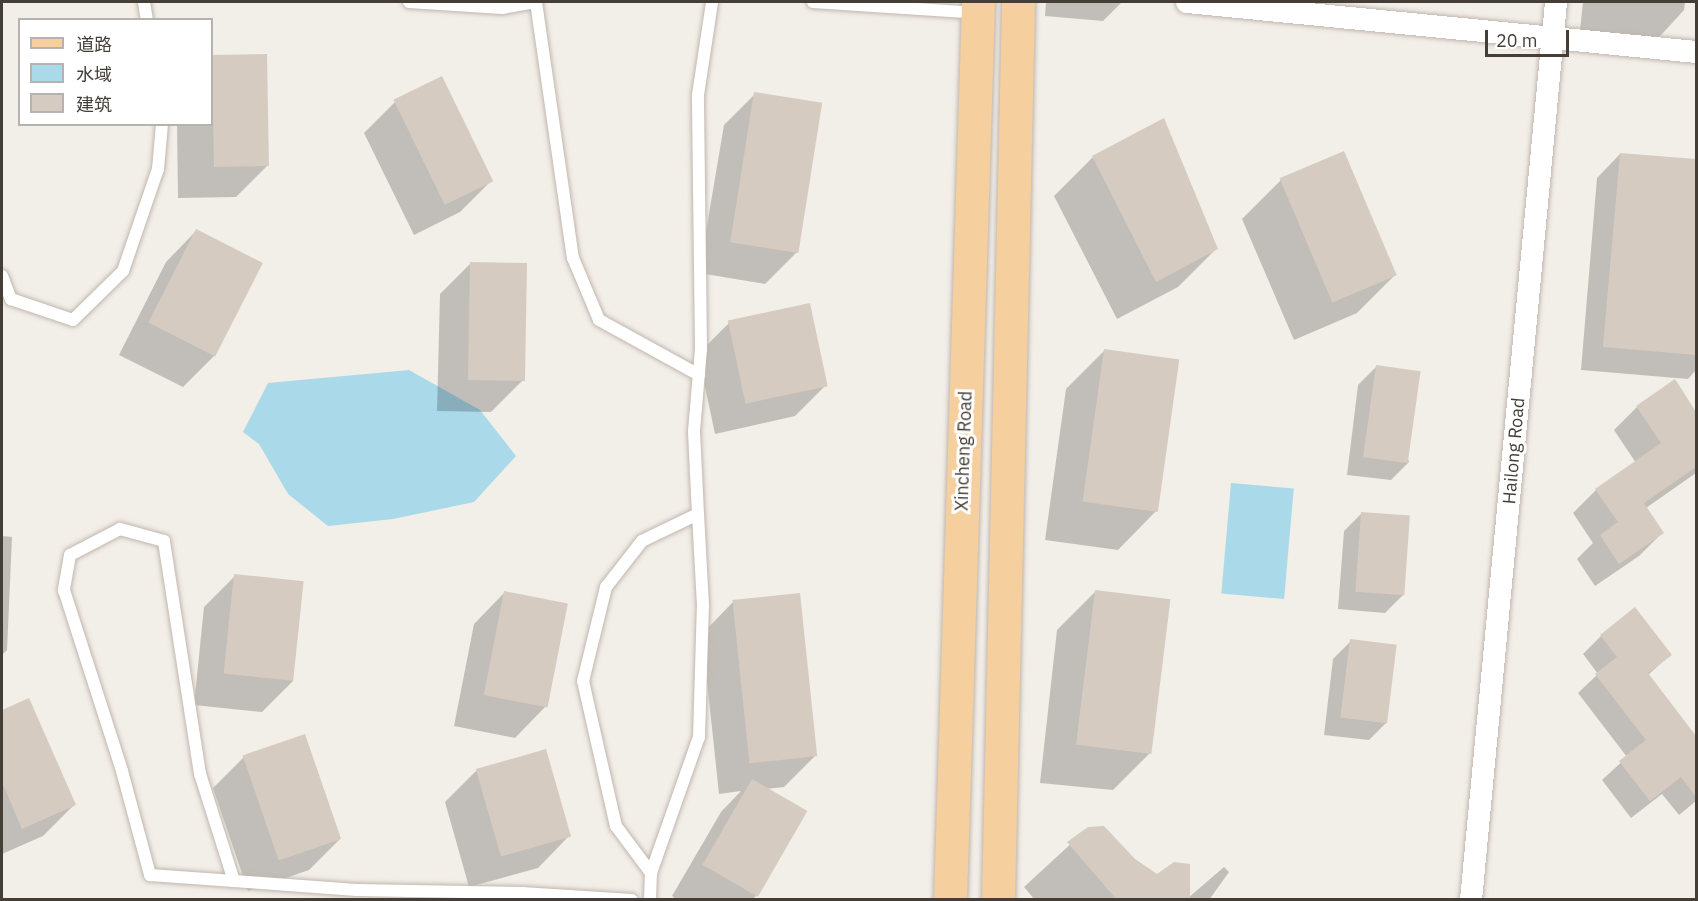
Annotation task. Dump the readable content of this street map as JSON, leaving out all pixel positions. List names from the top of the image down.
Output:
{
  "streets": {
    "main road": ["Xincheng Road"],
    "street": ["Hailong Road"]
  },
  "legend": ["道路", "水域", "建筑"],
  "scale_bar": "20 m"
}
